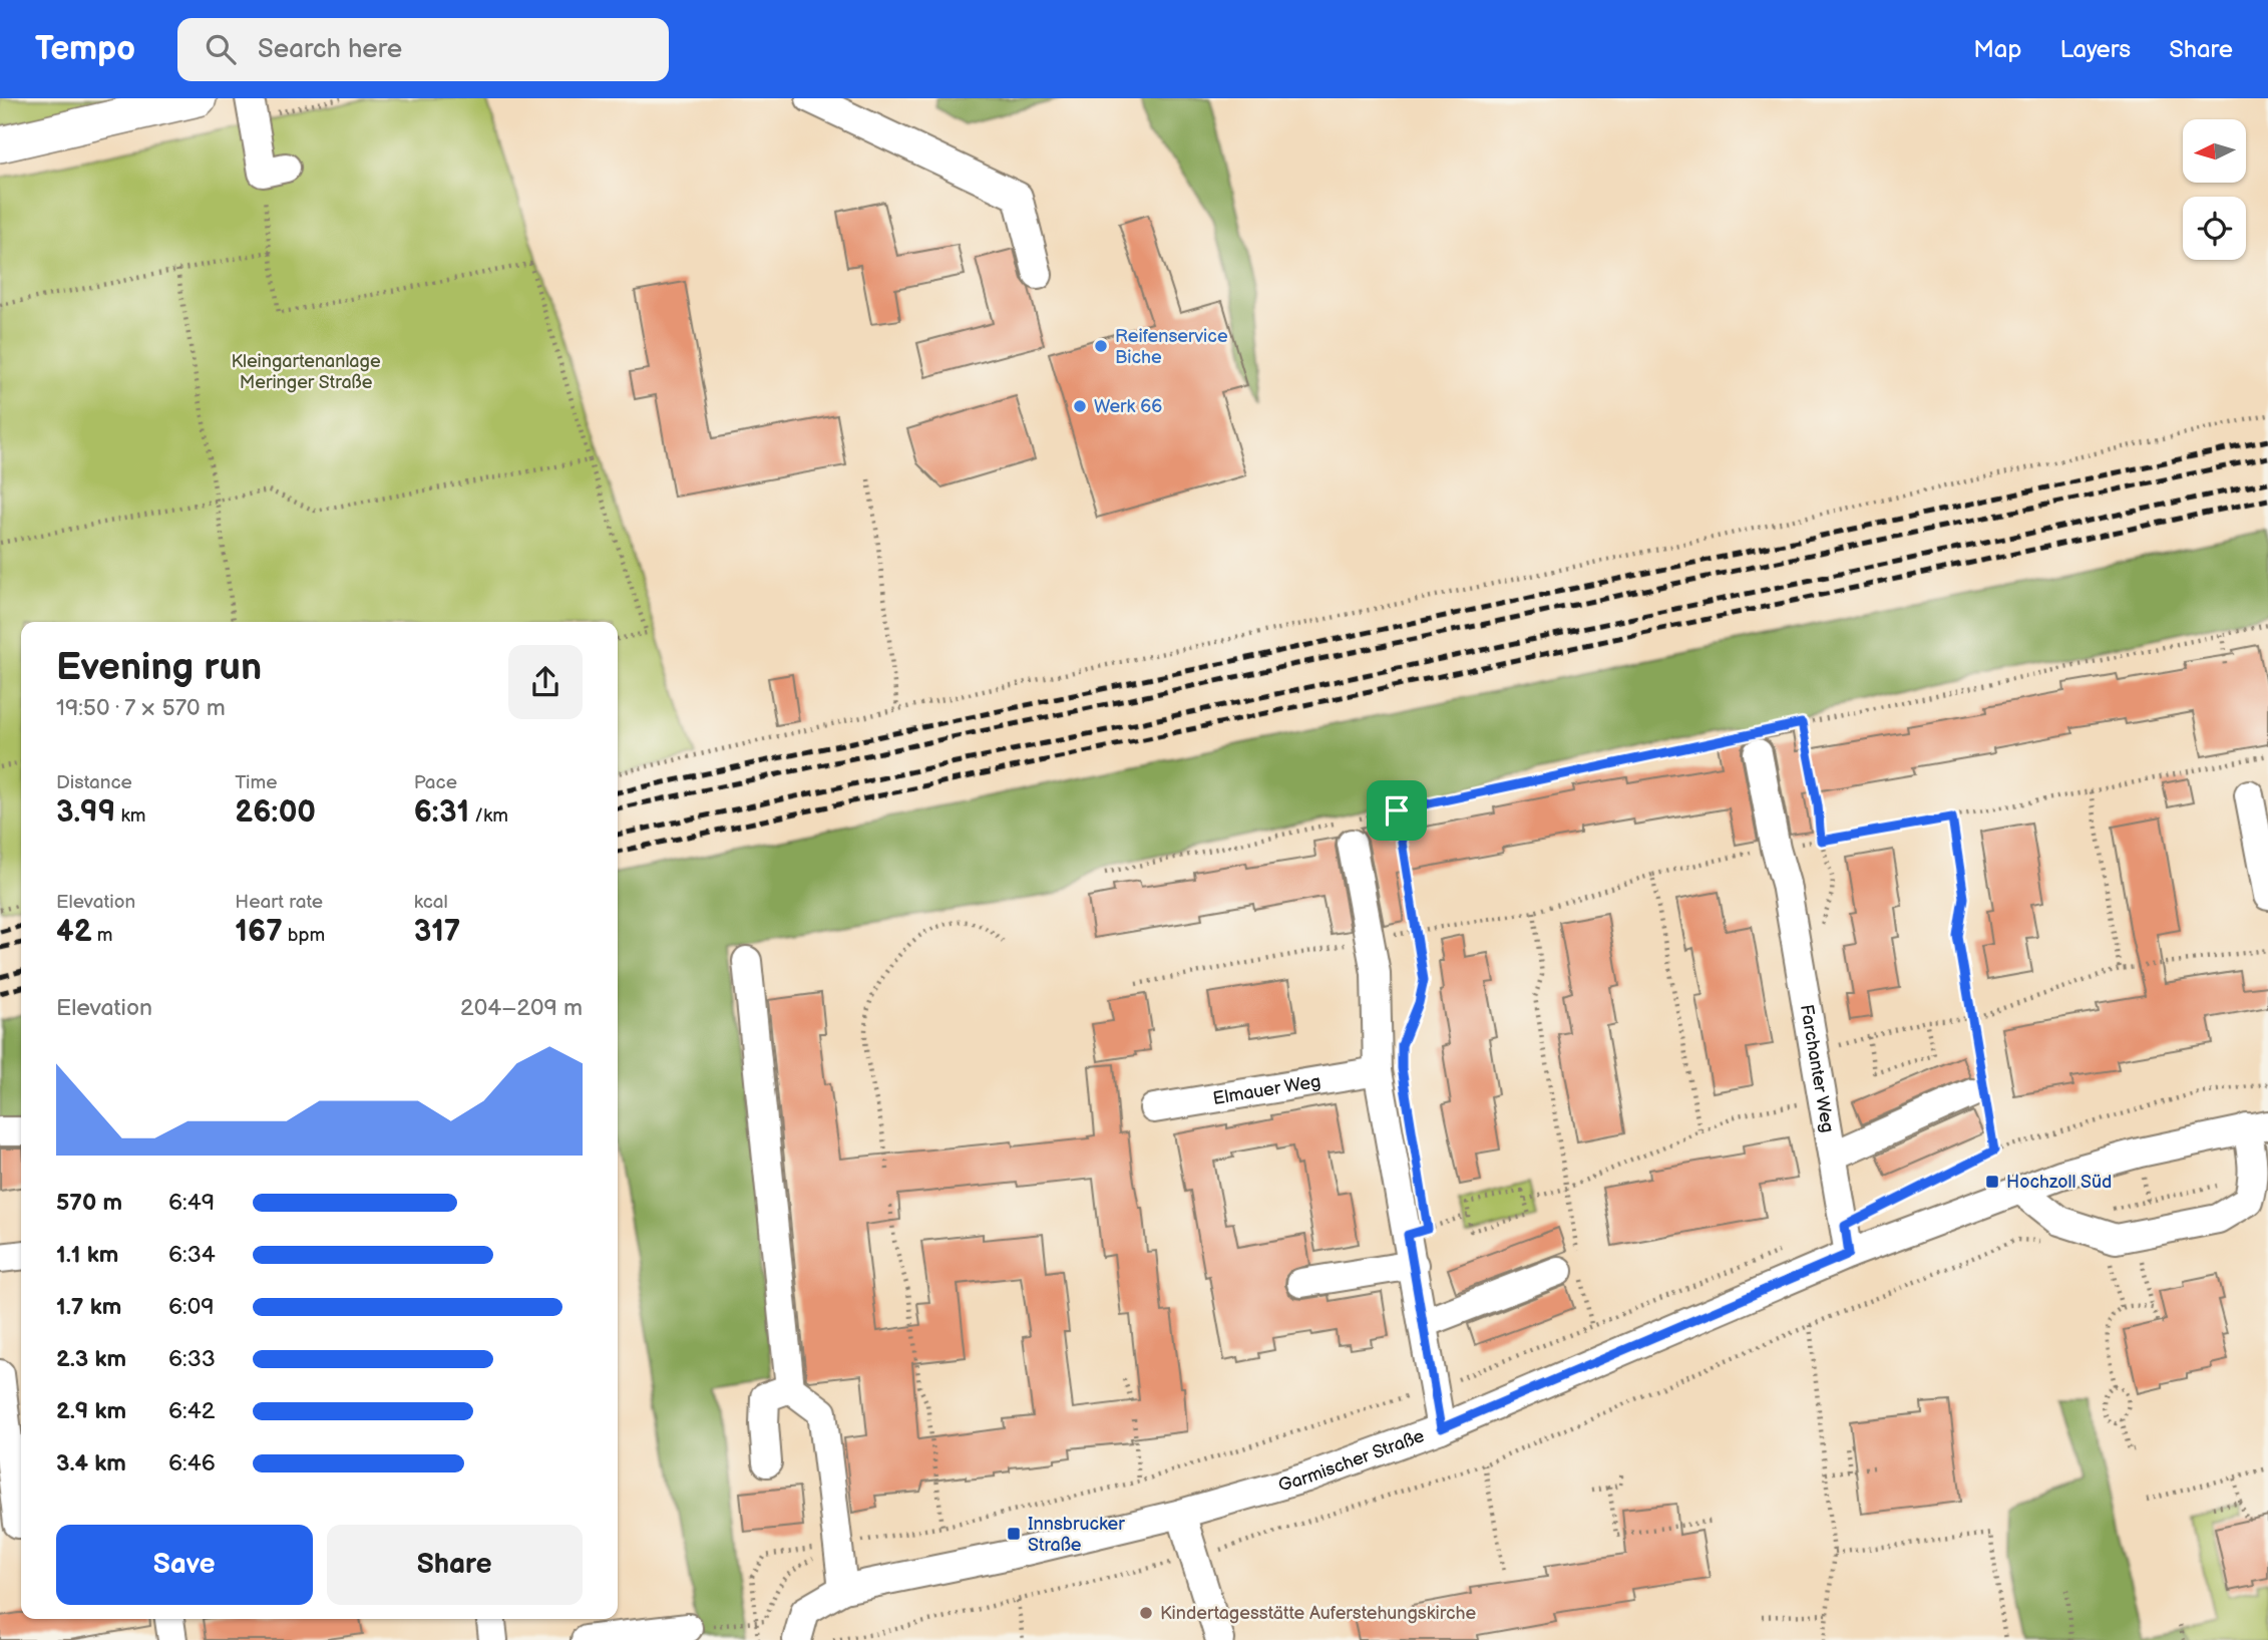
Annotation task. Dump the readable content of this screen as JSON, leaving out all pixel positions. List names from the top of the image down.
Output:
{
  "streets": {
    "street": ["Farchanter Weg", "Elmauer Weg", "Garmischer Straße"]
  },
  "crossings": [
    ["Farchanter Weg", "Garmischer Straße"]
  ],
  "parks": ["Kleingartenanlage Meringer Straße"],
  "places": {
    "other": ["Reifenservice Biche", "Werk 66", "Kindertagesstätte Auferstehungskirche"],
    "transit": ["Hochzoll Süd", "Innsbrucker Straße"]
  },
  "north": "left",
  "page": {
    "header": "Tempo",
    "search": "Search here",
    "nav": ["Map", "Layers", "Share"],
    "heading": ["Evening run", "19:50 · 7 × 570 m"],
    "stats": [
      ["Distance", "3.99 km"],
      ["Time", "26:00"],
      ["Pace", "6:31 /km"],
      ["Elevation", "42 m"],
      ["Heart rate", "167 bpm"],
      ["kcal", "317"]
    ],
    "chart": ["Elevation", "204–209 m"],
    "list": [
      {
        "name": "570 m",
        "note": "6:49"
      },
      {
        "name": "1.1 km",
        "note": "6:34"
      },
      {
        "name": "1.7 km",
        "note": "6:09"
      },
      {
        "name": "2.3 km",
        "note": "6:33"
      },
      {
        "name": "2.9 km",
        "note": "6:42"
      },
      {
        "name": "3.4 km",
        "note": "6:46"
      }
    ],
    "buttons": ["Save", "Share"]
  }
}
